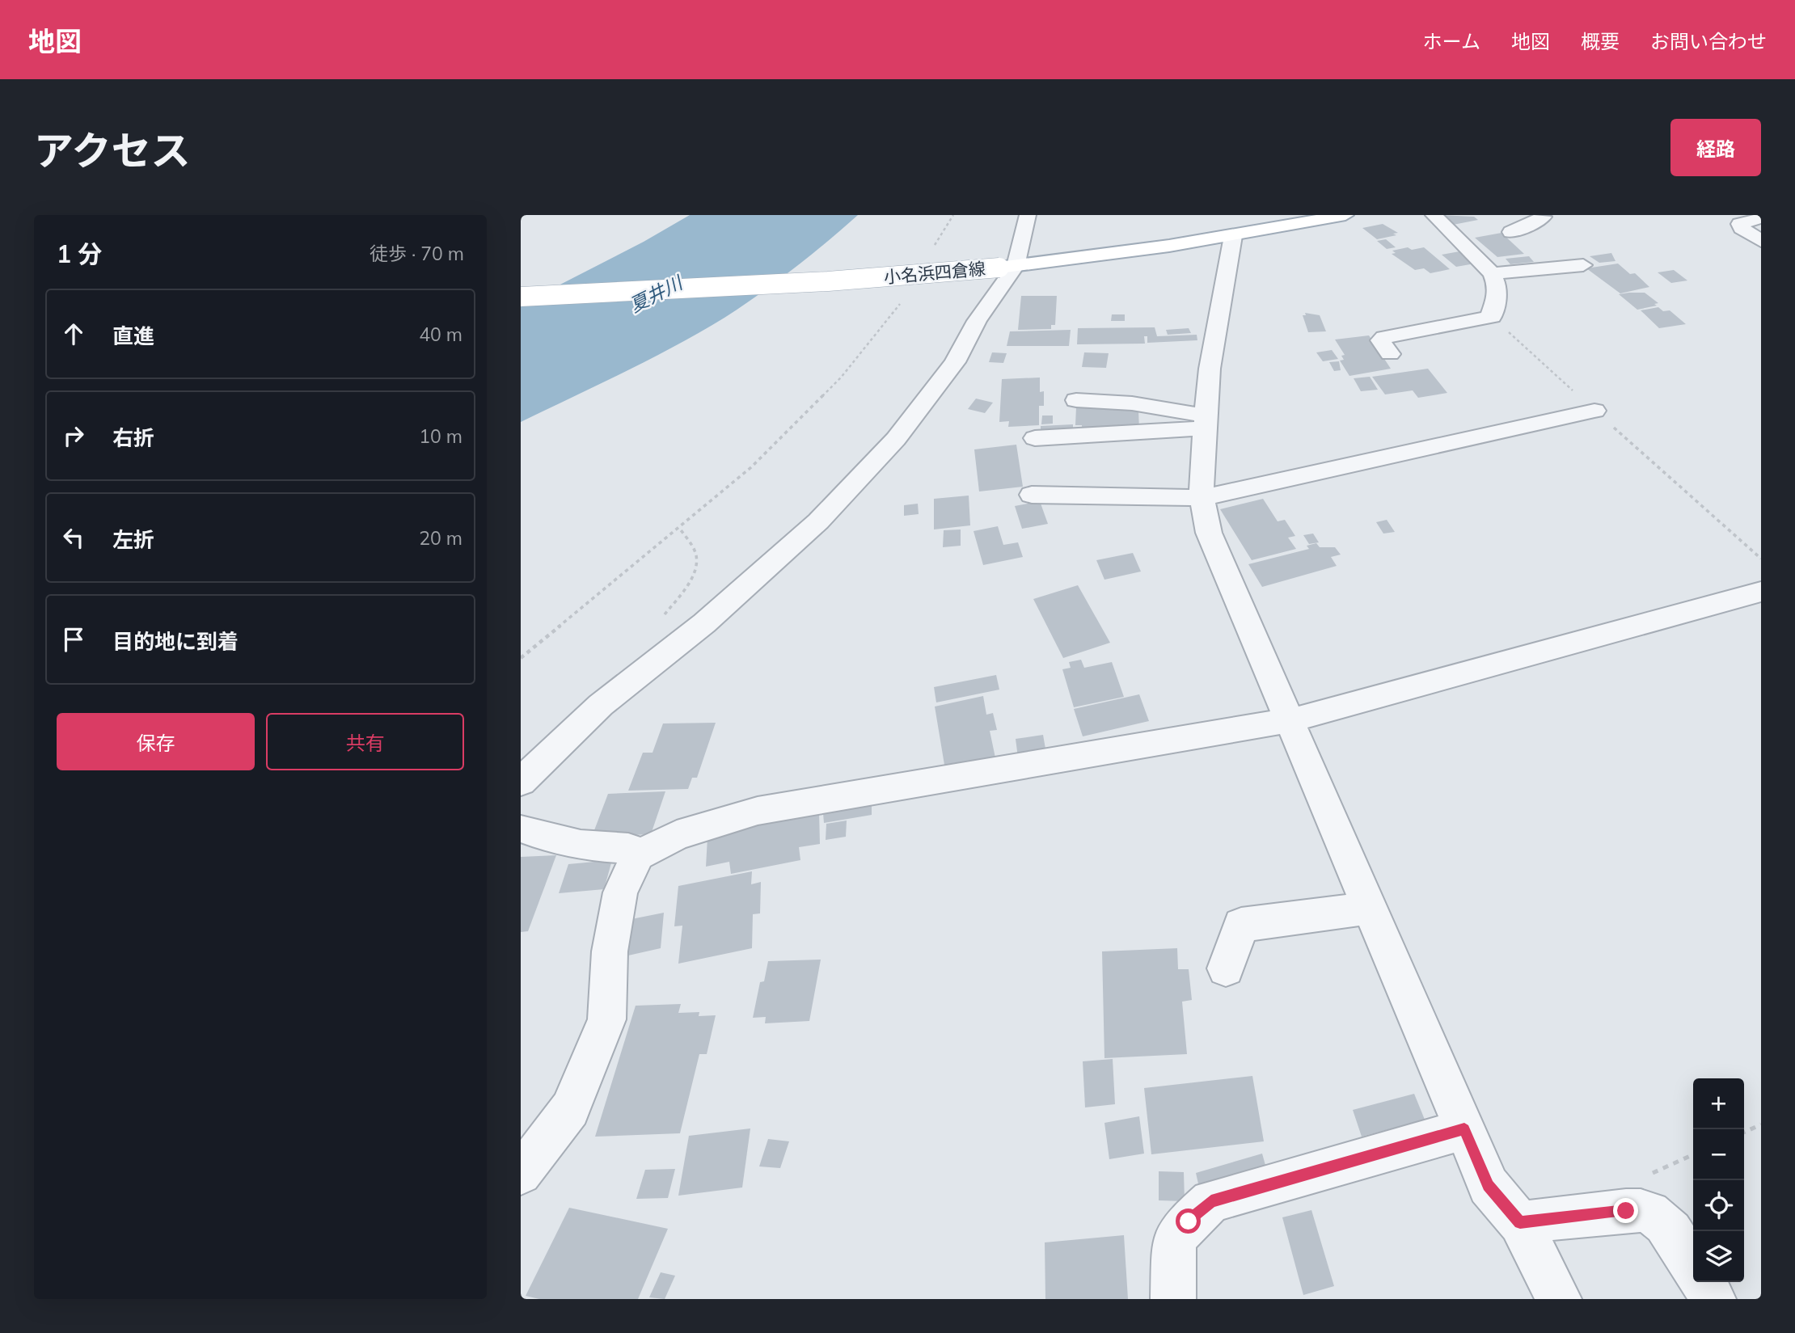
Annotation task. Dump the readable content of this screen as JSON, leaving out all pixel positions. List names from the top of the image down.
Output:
{
  "streets": {
    "main road": ["小名浜四倉線"]
  },
  "water": ["夏井川"],
  "page": {
    "header": "地図",
    "nav": [
      "ホーム",
      "地図",
      "概要",
      "お問い合わせ"
    ],
    "title": "アクセス",
    "buttons": [
      "経路",
      ["保存", "共有"]
    ],
    "heading": ["1 分", "徒歩 · 70 m"],
    "list": [
      ["直進", "40 m"],
      ["右折", "10 m"],
      ["左折", "20 m"],
      "目的地に到着"
    ],
    "map_buttons": ["+", "−"]
  }
}
